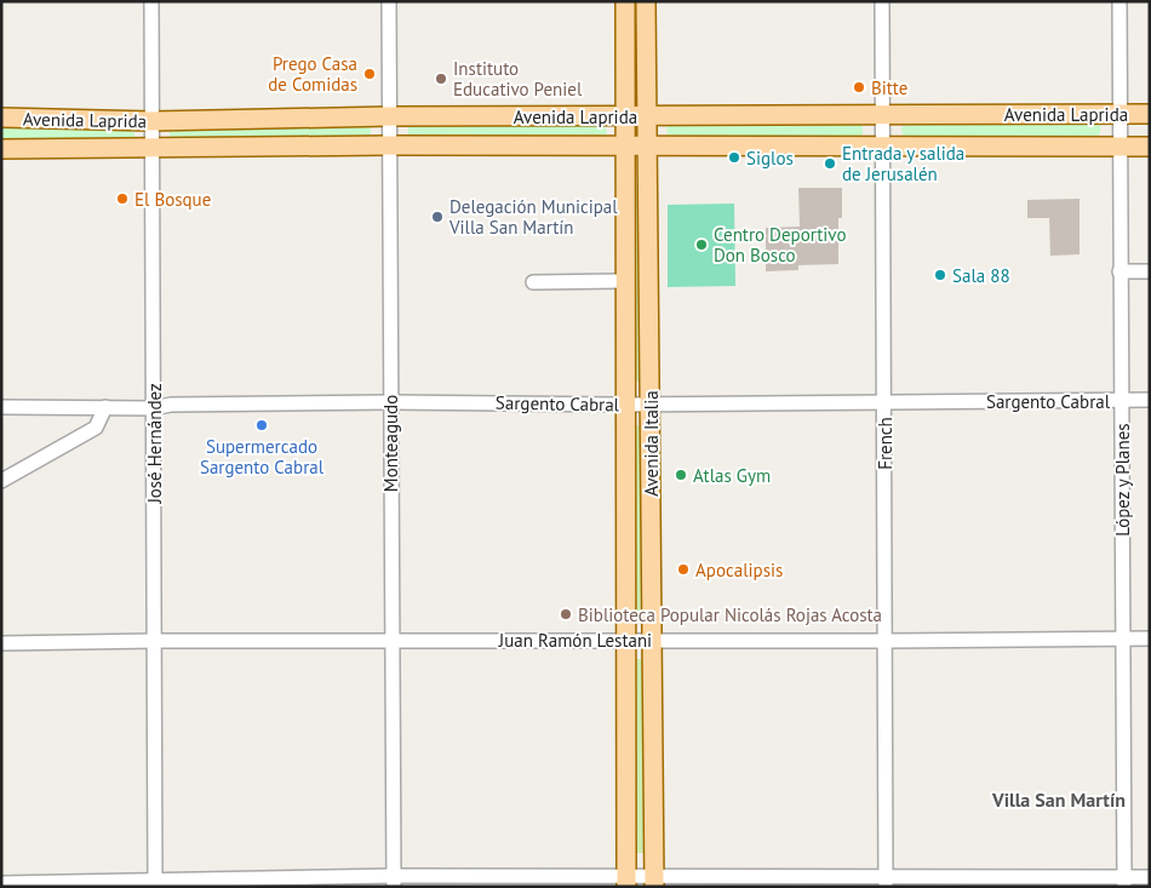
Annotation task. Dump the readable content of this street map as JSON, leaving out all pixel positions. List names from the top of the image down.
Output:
{
  "streets": {
    "main road": ["Avenida Laprida", "Avenida Italia"],
    "street": [
      "Sargento Cabral",
      "José Hernández",
      "Monteagudo",
      "French",
      "López y Planes",
      "Juan Ramón Lestani"
    ]
  },
  "crossings": [
    ["Avenida Laprida", "José Hernández"],
    ["Avenida Laprida", "Monteagudo"],
    ["Avenida Laprida", "Avenida Italia"],
    ["Avenida Laprida", "French"],
    ["Avenida Laprida", "López y Planes"],
    ["Sargento Cabral", "José Hernández"],
    ["Sargento Cabral", "Monteagudo"],
    ["Sargento Cabral", "Avenida Italia"],
    ["Sargento Cabral", "French"],
    ["Sargento Cabral", "López y Planes"],
    ["José Hernández", "Juan Ramón Lestani"],
    ["Monteagudo", "Juan Ramón Lestani"],
    ["Avenida Italia", "Juan Ramón Lestani"],
    ["French", "Juan Ramón Lestani"],
    ["López y Planes", "Juan Ramón Lestani"]
  ],
  "districts": ["Villa San Martín"],
  "places": [
    "Prego Casa de Comidas",
    "Instituto Educativo Peniel",
    "Bitte",
    "Siglos",
    "Entrada y salida de Jerusalén",
    "El Bosque",
    "Delegación Municipal Villa San Martín",
    "Centro Deportivo Don Bosco",
    "Sala 88",
    "Supermercado Sargento Cabral",
    "Atlas Gym",
    "Apocalipsis",
    "Biblioteca Popular Nicolás Rojas Acosta"
  ]
}
